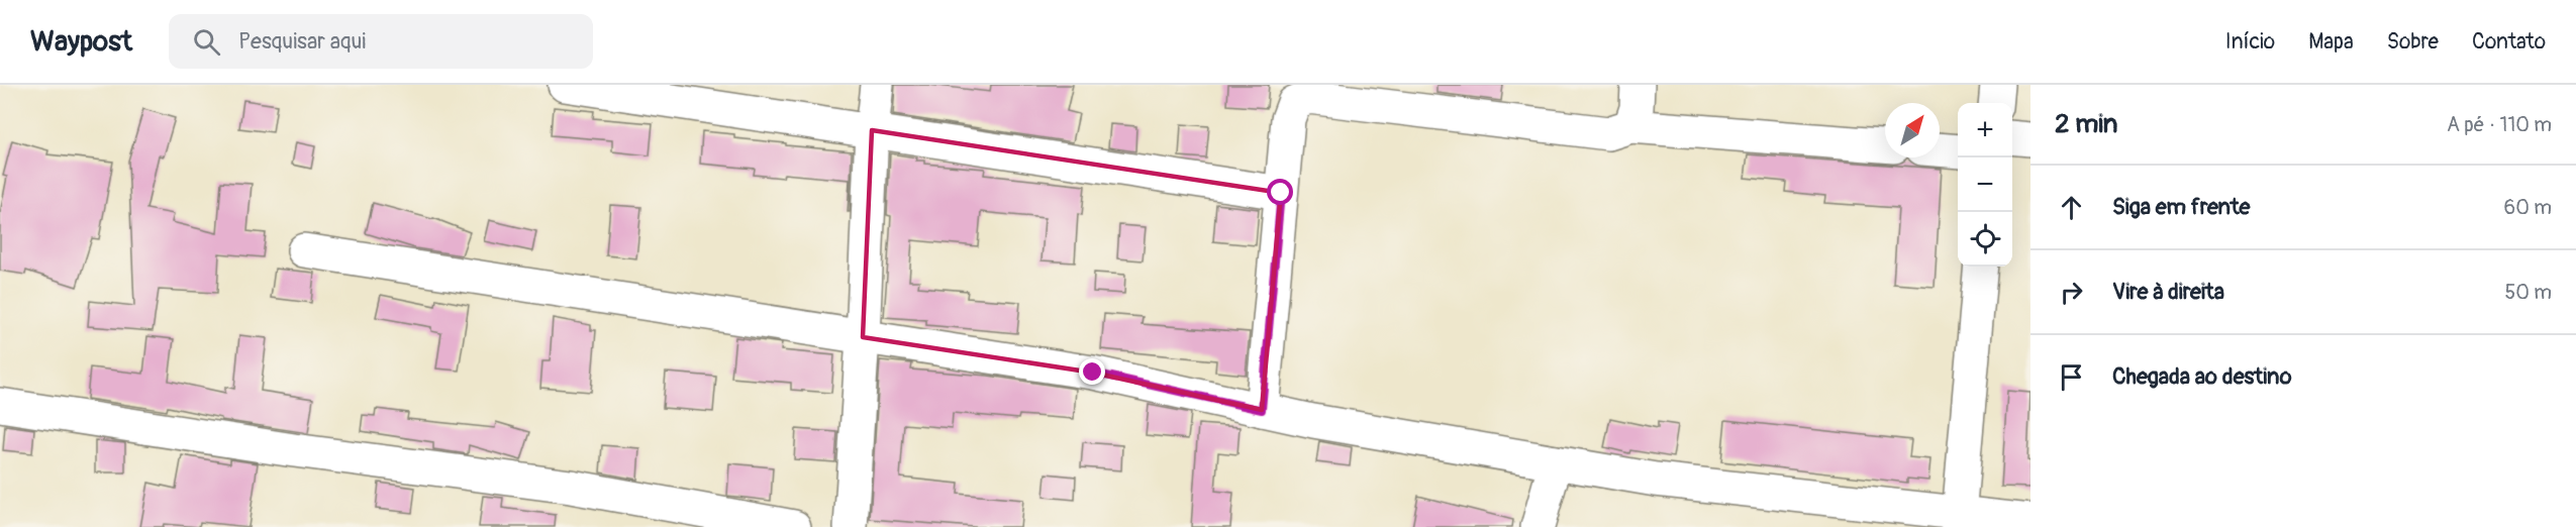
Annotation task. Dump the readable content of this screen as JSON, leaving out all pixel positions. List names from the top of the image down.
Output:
{
  "north": "top right",
  "page": {
    "header": "Waypost",
    "search": "Pesquisar aqui",
    "nav": [
      "Início",
      "Mapa",
      "Sobre",
      "Contato"
    ],
    "heading": ["2 min", "A pé · 110 m"],
    "map_buttons": ["+", "−"],
    "list": [
      ["Siga em frente", "60 m"],
      ["Vire à direita", "50 m"],
      "Chegada ao destino"
    ]
  }
}
